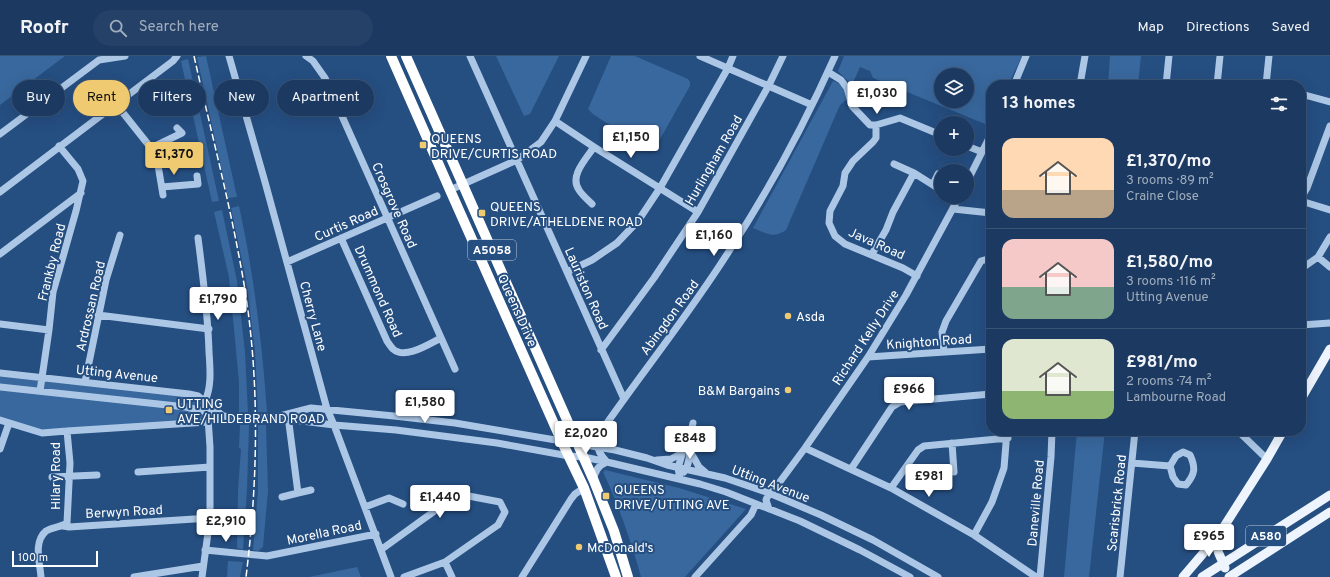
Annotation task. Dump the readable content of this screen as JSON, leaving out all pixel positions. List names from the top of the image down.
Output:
{
  "streets": {
    "highway": ["A5058", "Queens Drive"],
    "main road": ["A580"],
    "street": [
      "Hurlingham Road",
      "Crosgrove Road",
      "Curtis Road",
      "Java Road",
      "Frankby Road",
      "Lauriston Road",
      "Drummond Road",
      "Ardrossan Road",
      "Cherry Lane",
      "Abingdon Road",
      "Richard Kelly Drive",
      "Knighton Road",
      "Utting Avenue",
      "Hilary Road",
      "Daneville Road",
      "Scarisbrick Road",
      "Berwyn Road",
      "Morella Road"
    ]
  },
  "crossings": [
    ["Hurlingham Road", "Lauriston Road"],
    ["Crosgrove Road", "Curtis Road"],
    ["Crosgrove Road", "Drummond Road"],
    ["Curtis Road", "Drummond Road"],
    ["Curtis Road", "Cherry Lane"],
    ["Java Road", "Richard Kelly Drive"],
    ["Frankby Road", "Utting Avenue"],
    ["Lauriston Road", "Abingdon Road"],
    ["Ardrossan Road", "Utting Avenue"],
    ["Queens Drive", "Utting Avenue"],
    ["Cherry Lane", "Utting Avenue"],
    ["Cherry Lane", "Morella Road"],
    ["Abingdon Road", "Utting Avenue"],
    ["Richard Kelly Drive", "Knighton Road"],
    ["Richard Kelly Drive", "Utting Avenue"],
    ["Hilary Road", "Berwyn Road"]
  ],
  "places": {
    "transit": [
      "QUEENS DRIVE/CURTIS ROAD",
      "QUEENS DRIVE/ATHELDENE ROAD",
      "UTTING AVE/HILDEBRAND ROAD",
      "QUEENS DRIVE/UTTING AVE"
    ],
    "other": ["Asda", "B&M Bargains", "McDonald's"]
  },
  "scale_bar": "100 m",
  "page": {
    "header": "Roofr",
    "search": "Search here",
    "nav": ["Map", "Directions", "Saved"],
    "map_buttons": ["+", "−"],
    "chip": [
      "Buy",
      "Rent",
      "Filters",
      "New",
      "Apartment"
    ],
    "heading": "13 homes",
    "price": [
      "£1,030",
      "£1,150",
      "£1,370",
      "£1,160",
      "£1,790",
      "£966",
      "£1,580",
      "£2,020",
      "£848",
      "£981",
      "£1,440",
      "£2,910",
      "£965"
    ],
    "list": [
      {
        "name": "£1,370/mo",
        "note": "3 rooms · 89 m² · Craine Close"
      },
      {
        "name": "£1,580/mo",
        "note": "3 rooms · 116 m² · Utting Avenue"
      },
      {
        "name": "£981/mo",
        "note": "2 rooms · 74 m² · Lambourne Road"
      }
    ],
    "scale": "100 m"
  }
}
